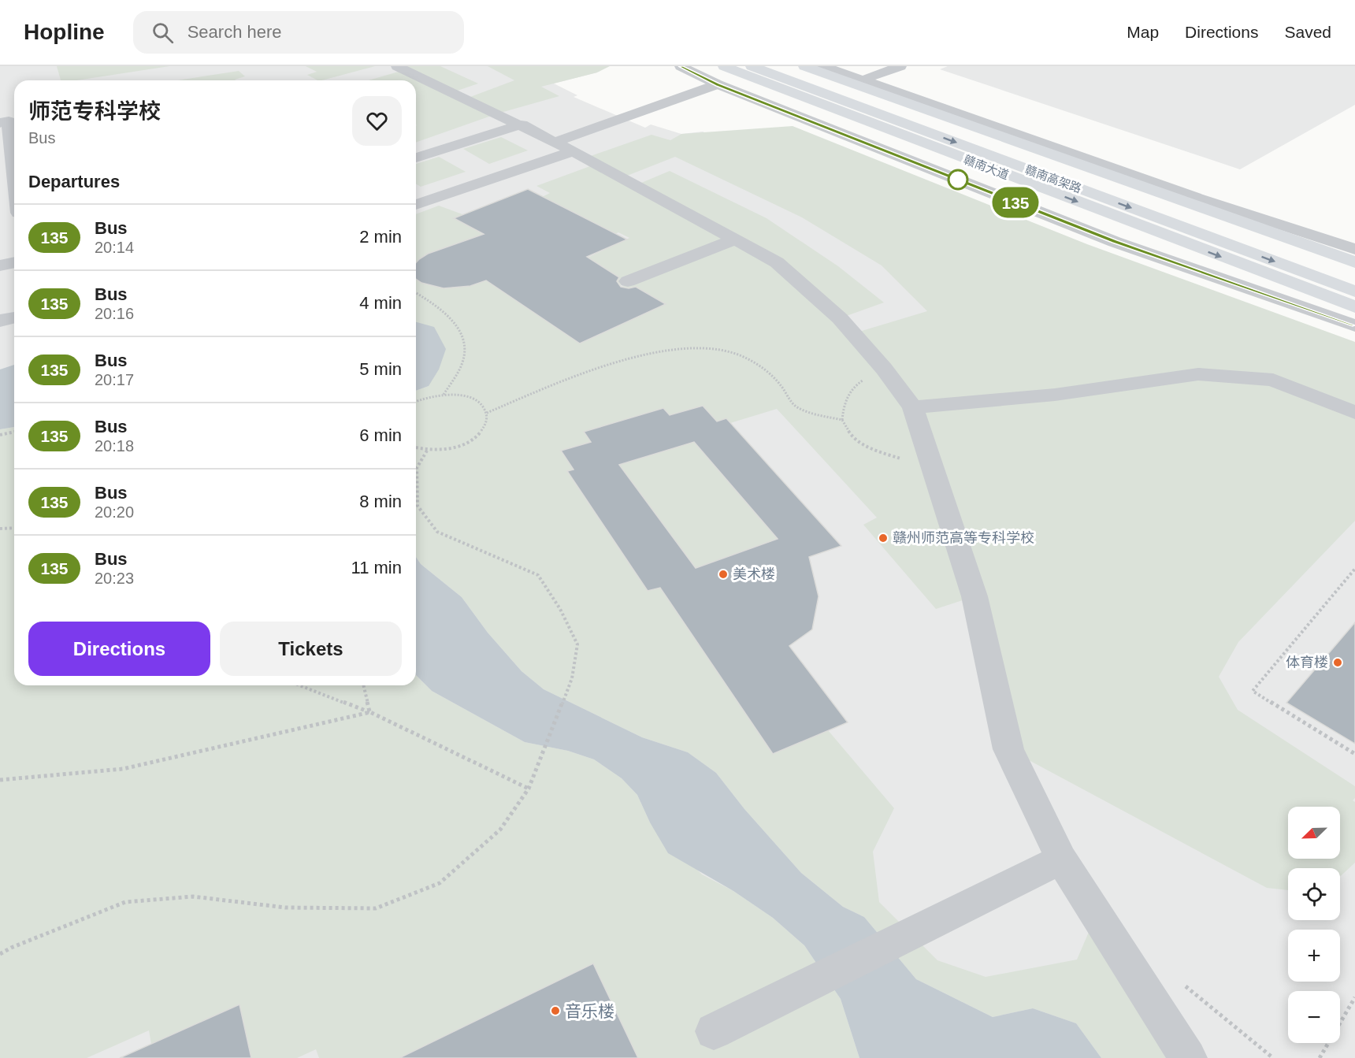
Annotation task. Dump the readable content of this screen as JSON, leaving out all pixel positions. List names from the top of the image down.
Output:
{
  "streets": {
    "main road": ["赣南大道", "赣南高架路"]
  },
  "crossings": [
    ["赣南大道", "赣南高架路"]
  ],
  "places": [
    "赣州师范高等专科学校",
    "美术楼",
    "体育楼",
    "音乐楼"
  ],
  "lines": ["bus line 135"],
  "north": "bottom left",
  "page": {
    "header": "Hopline",
    "search": "Search here",
    "nav": ["Map", "Directions", "Saved"],
    "on_map": "135",
    "heading": [
      ["师范专科学校", "Bus"],
      "Departures"
    ],
    "list": [
      {
        "mark": "135",
        "name": "Bus",
        "note": "20:14",
        "value": "2 min"
      },
      {
        "mark": "135",
        "name": "Bus",
        "note": "20:16",
        "value": "4 min"
      },
      {
        "mark": "135",
        "name": "Bus",
        "note": "20:17",
        "value": "5 min"
      },
      {
        "mark": "135",
        "name": "Bus",
        "note": "20:18",
        "value": "6 min"
      },
      {
        "mark": "135",
        "name": "Bus",
        "note": "20:20",
        "value": "8 min"
      },
      {
        "mark": "135",
        "name": "Bus",
        "note": "20:23",
        "value": "11 min"
      }
    ],
    "buttons": ["Directions", "Tickets"],
    "map_buttons": ["+", "−"]
  }
}
